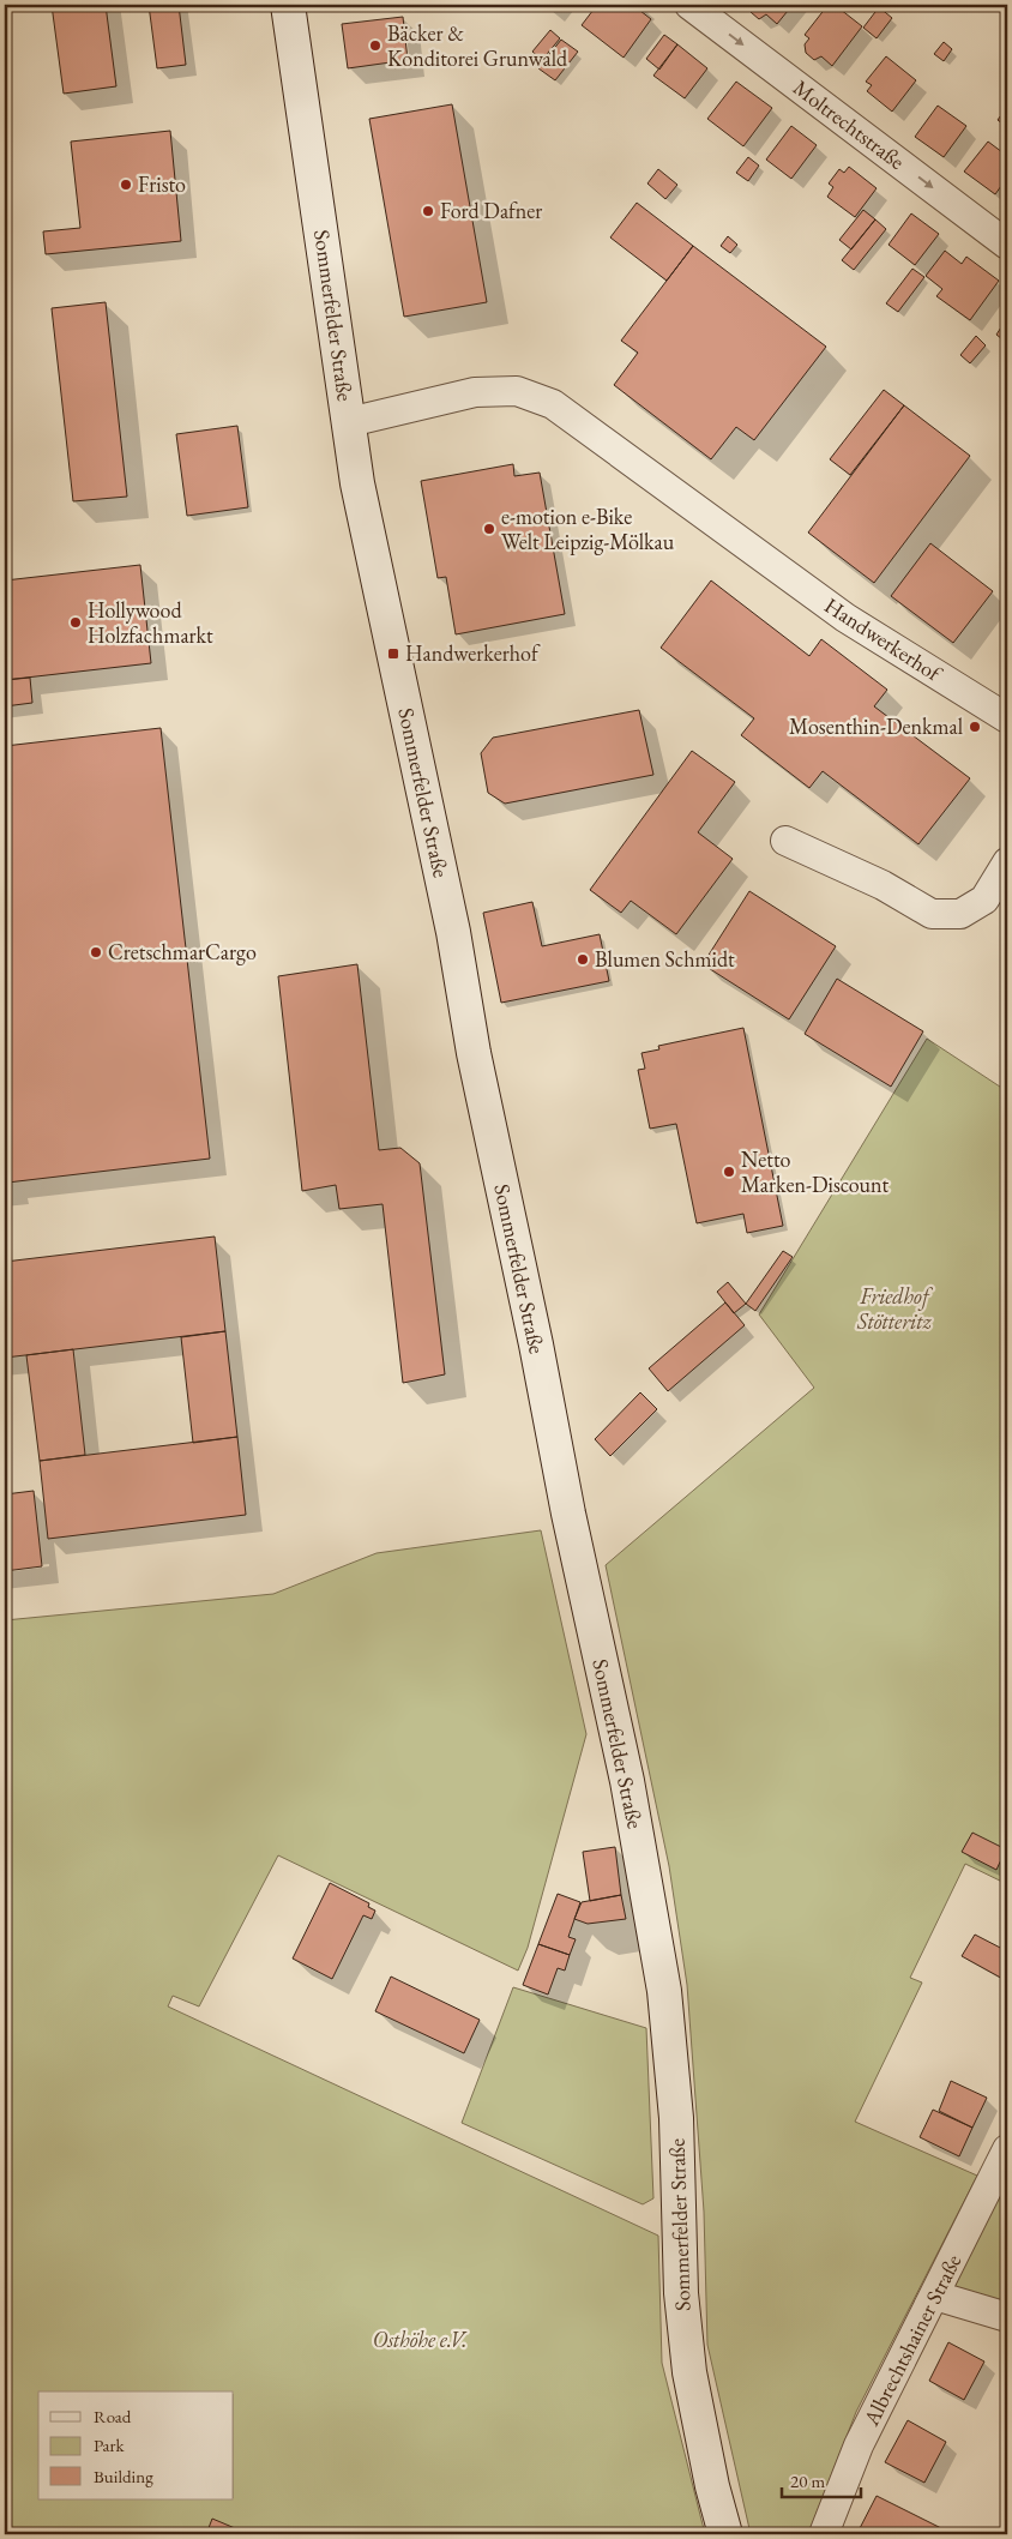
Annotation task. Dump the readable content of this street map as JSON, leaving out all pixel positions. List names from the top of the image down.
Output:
{
  "streets": {
    "main road": ["Sommerfelder Straße"],
    "street": ["Moltrechtstraße", "Handwerkerhof", "Albrechtshainer Straße"]
  },
  "crossings": [
    ["Sommerfelder Straße", "Handwerkerhof"]
  ],
  "one_way": ["Moltrechtstraße"],
  "parks": ["Friedhof Stötteritz", "Osthöhe e.V."],
  "places": {
    "other": [
      "Bäcker & Konditorei Grunwald",
      "Fristo",
      "Ford Dafner",
      "e-motion e-Bike Welt Leipzig-Mölkau",
      "Hollywood Holzfachmarkt",
      "Mosenthin-Denkmal",
      "CretschmarCargo",
      "Blumen Schmidt",
      "Netto Marken-Discount"
    ],
    "transit": ["Handwerkerhof"]
  },
  "legend": ["Road", "Park", "Building"],
  "scale_bar": "20 m"
}
